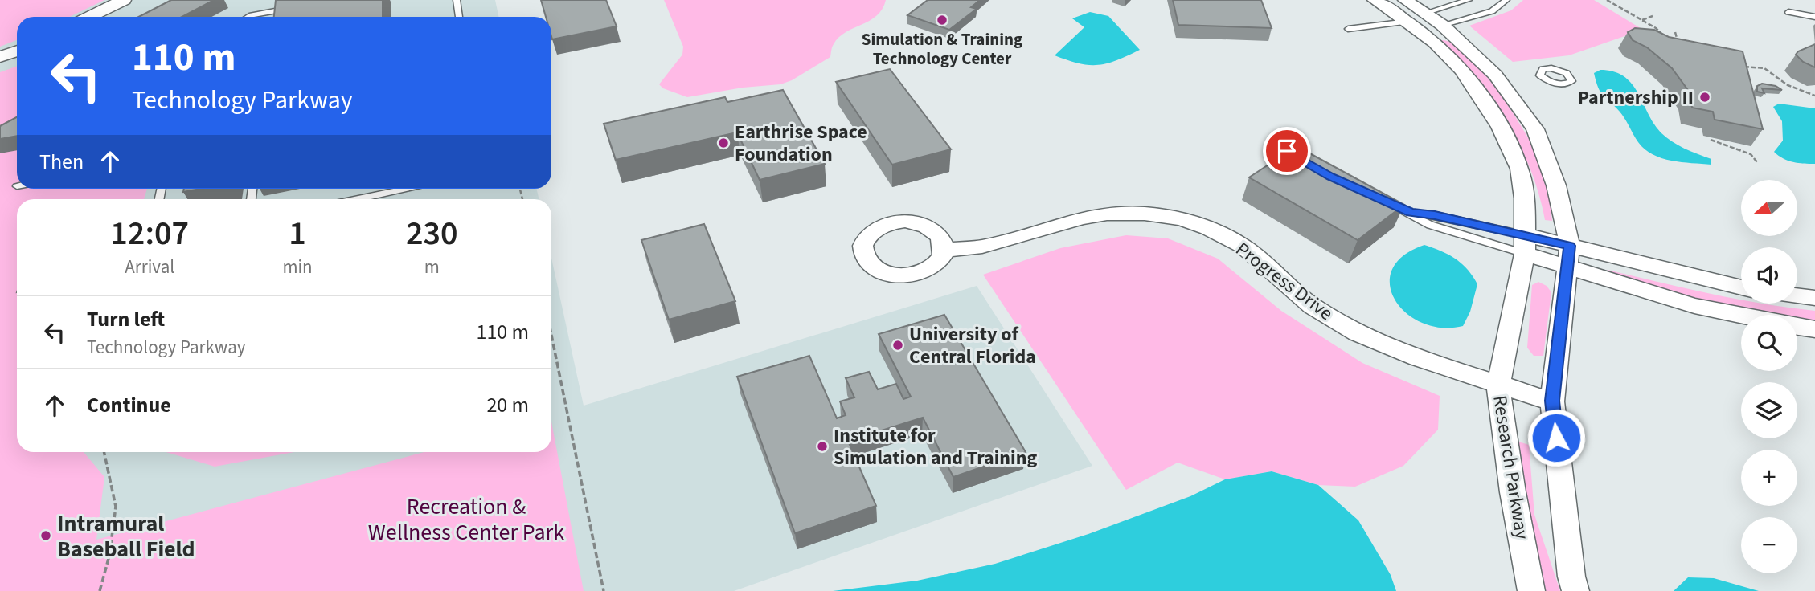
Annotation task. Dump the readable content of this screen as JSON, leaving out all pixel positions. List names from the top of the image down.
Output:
{
  "streets": {
    "street": ["Progress Drive", "Research Parkway"]
  },
  "crossings": [
    ["Progress Drive", "Research Parkway"]
  ],
  "parks": ["Recreation & Wellness Center Park"],
  "places": [
    "Simulation & Training Technology Center",
    "Partnership II",
    "Earthrise Space Foundation",
    "University of Central Florida",
    "Institute for Simulation and Training",
    "Intramural Baseball Field"
  ],
  "north": "left",
  "page": {
    "turn": ["110 m", "Technology Parkway"],
    "then": "Then",
    "map_buttons": ["+", "−"],
    "eta": [
      "12:07",
      "Arrival",
      "1",
      "min",
      "230",
      "m"
    ],
    "list": [
      {
        "name": "Turn left",
        "note": "Technology Parkway",
        "value": "110 m"
      },
      {
        "name": "Continue",
        "value": "20 m"
      }
    ]
  }
}
